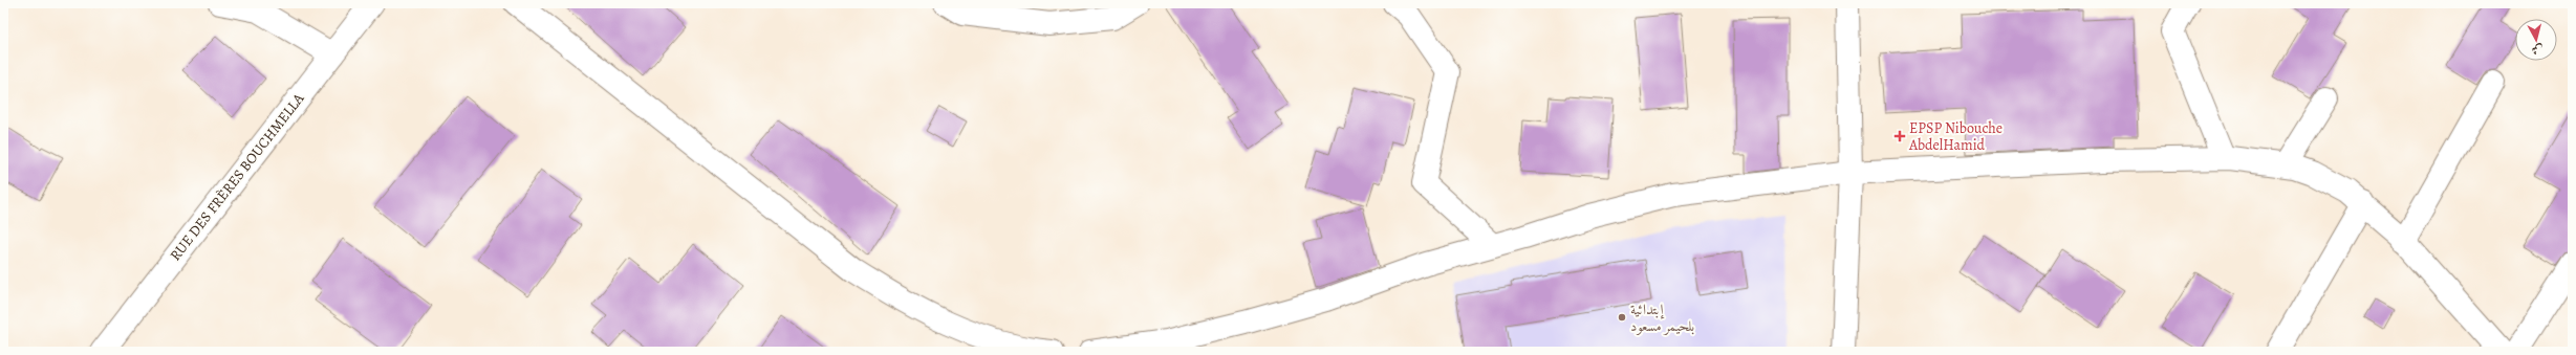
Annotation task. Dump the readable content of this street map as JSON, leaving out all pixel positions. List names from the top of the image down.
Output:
{
  "streets": {
    "street": ["RUE DES FRÈRES BOUCHMELLA"]
  },
  "places": {
    "health": ["EPSP Nibouche AbdelHamid"],
    "other": ["إبتدائية بلحيمر مسعود"]
  },
  "north": "bottom"
}
